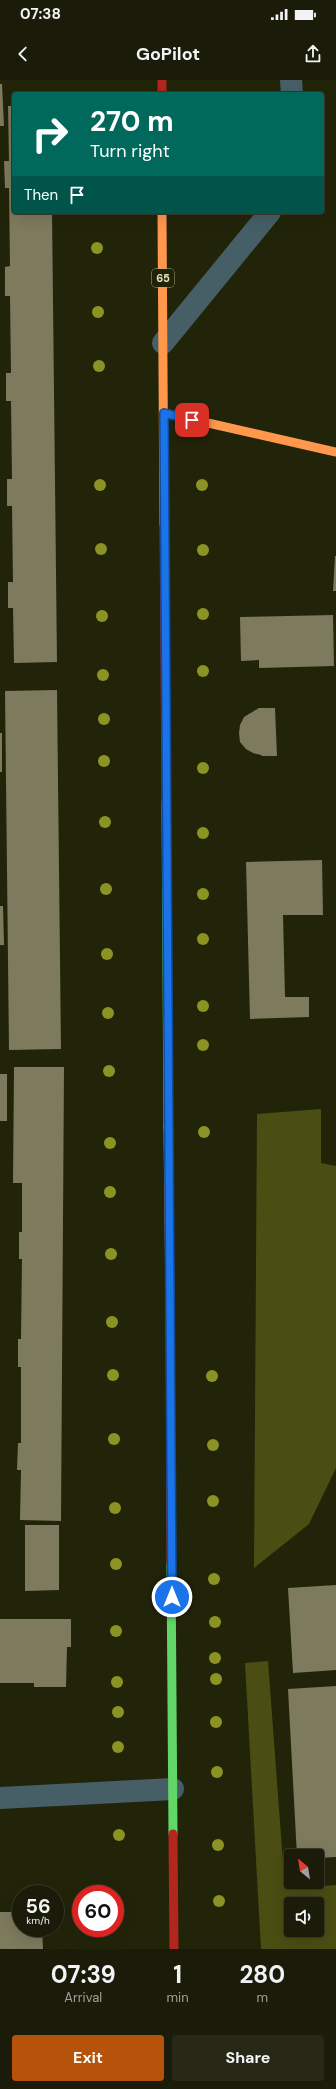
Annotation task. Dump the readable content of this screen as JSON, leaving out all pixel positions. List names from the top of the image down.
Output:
{
  "streets": {
    "main road": ["65"]
  },
  "north": "top left",
  "page": {
    "status": "07:38",
    "header": "GoPilot",
    "turn": ["270 m", "Turn right"],
    "then": "Then",
    "speed": "56 km/h",
    "limit": "60",
    "eta": [
      "07:39",
      "Arrival",
      "1",
      "min",
      "280",
      "m"
    ],
    "buttons": ["Exit", "Share"]
  }
}
